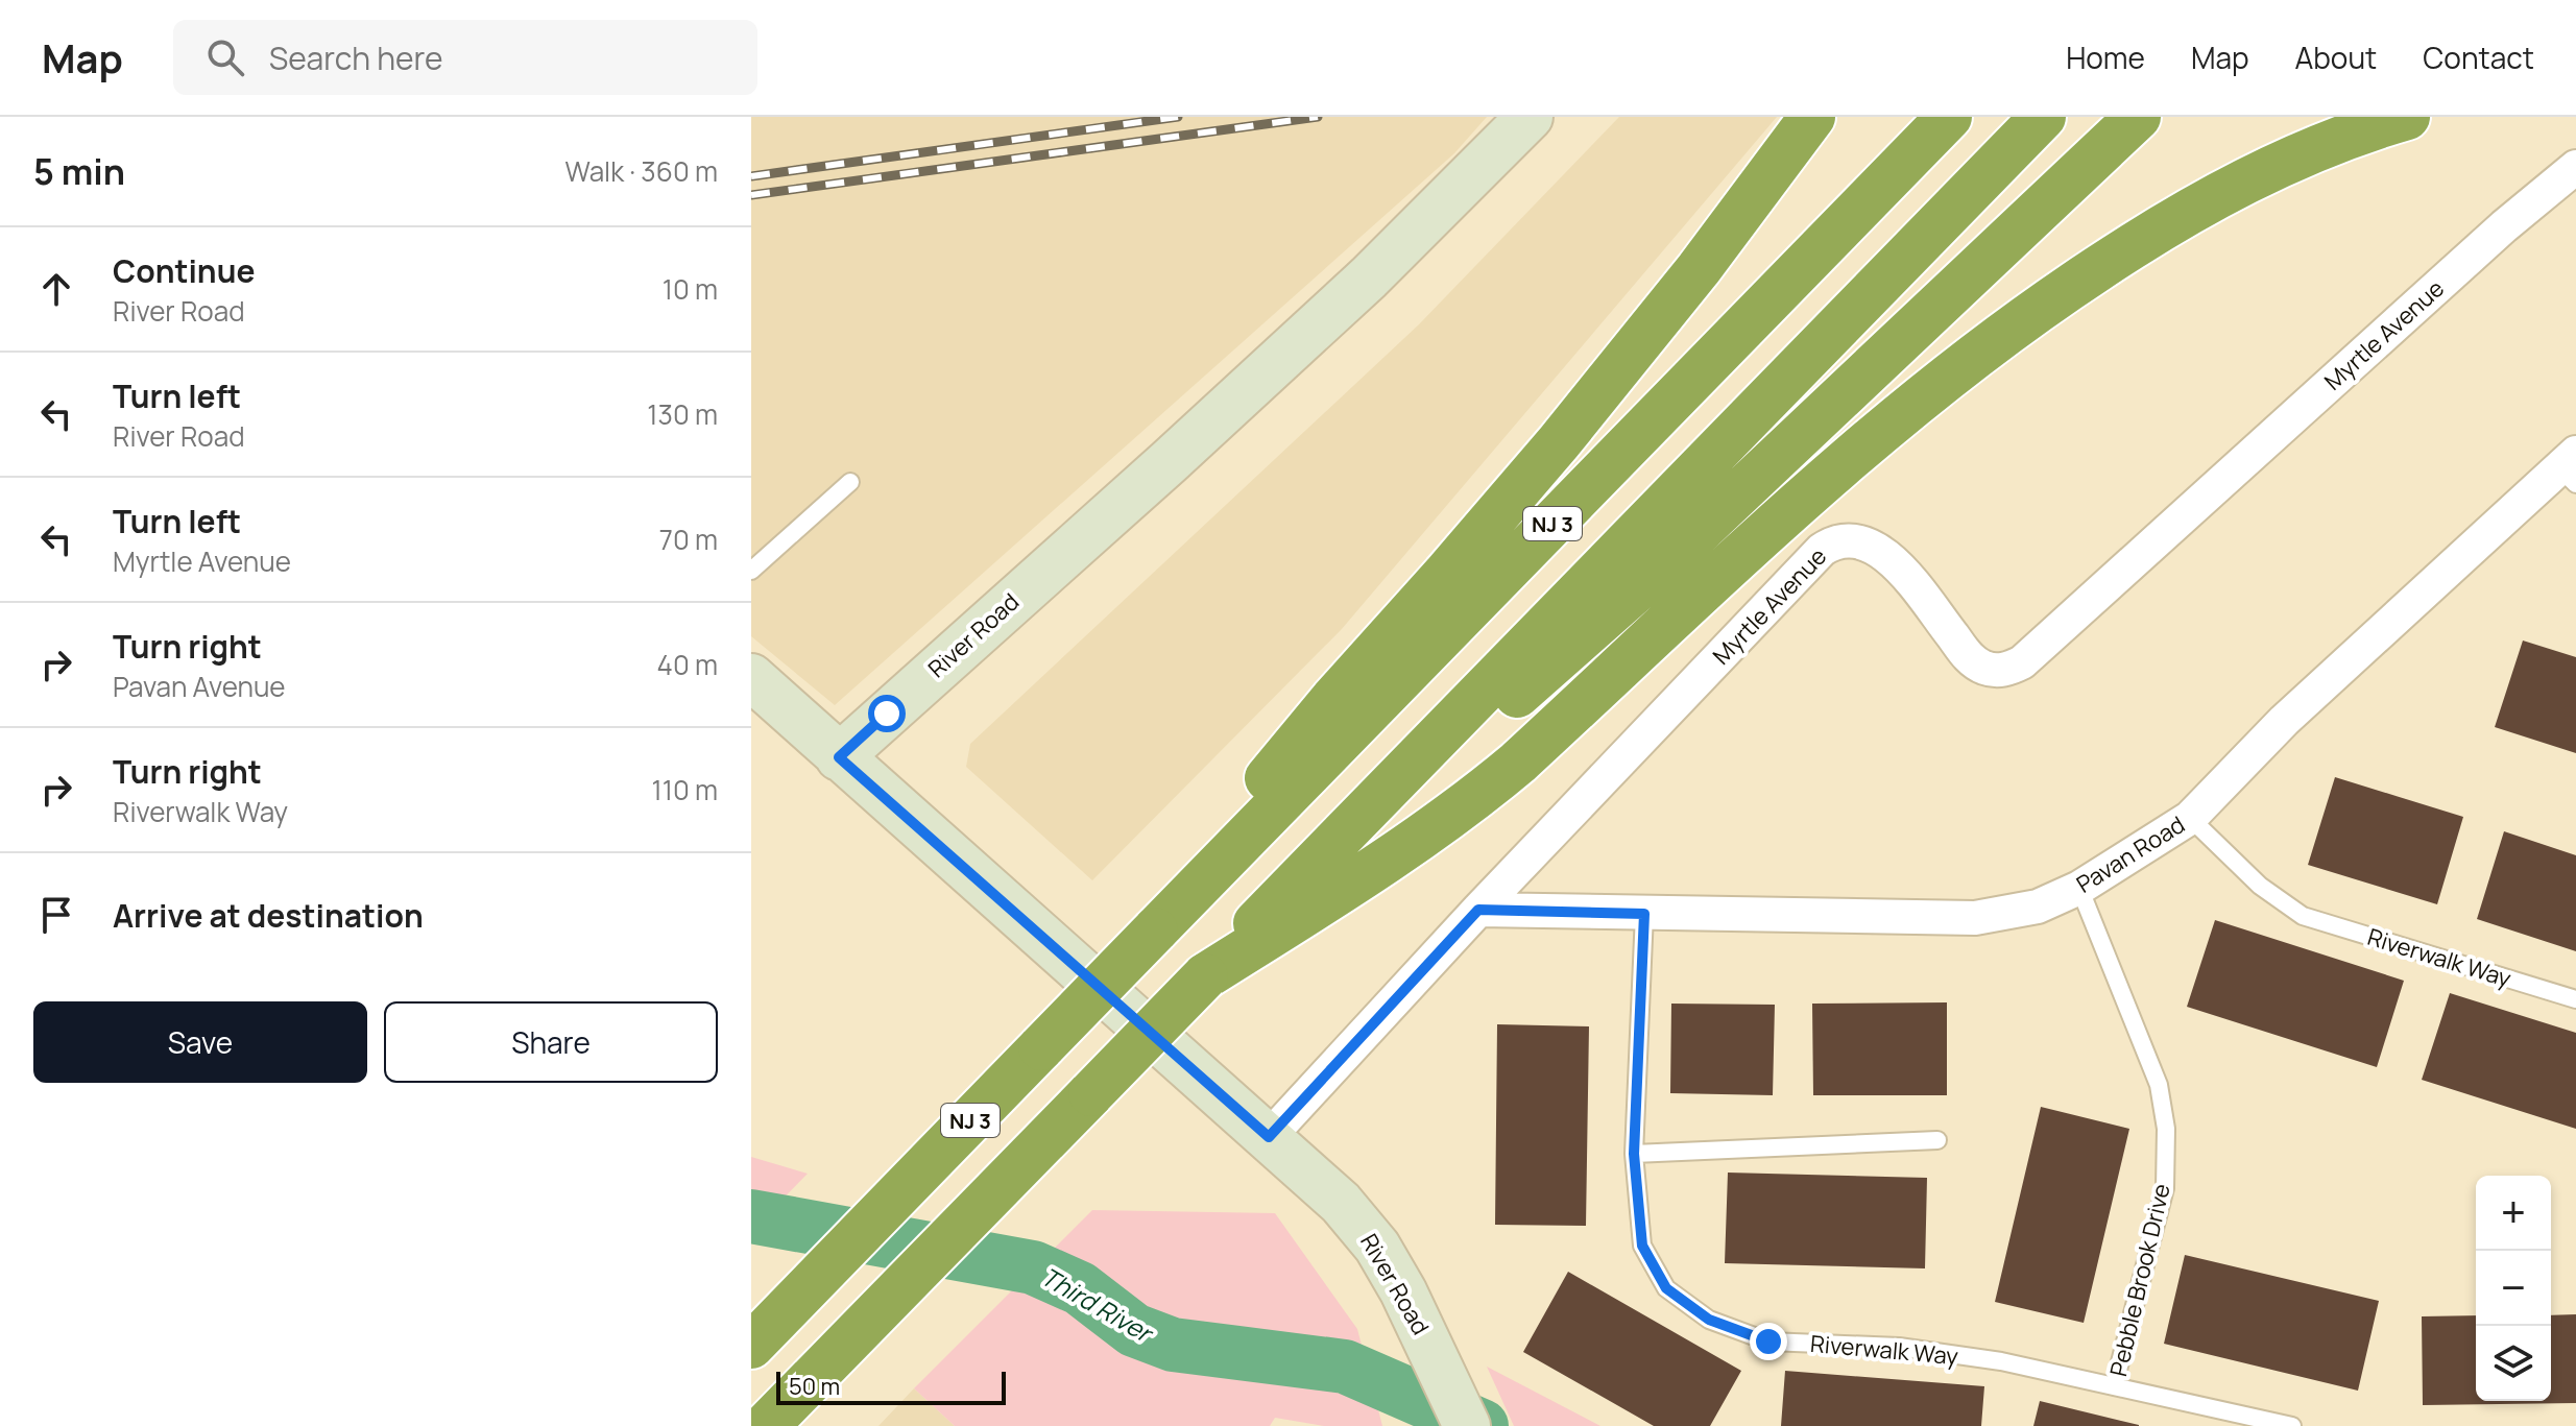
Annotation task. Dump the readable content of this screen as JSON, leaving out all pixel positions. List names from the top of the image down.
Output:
{
  "streets": {
    "highway": ["NJ 3"],
    "street": ["Myrtle Avenue", "River Road", "Pavan Road"],
    "lane": ["Riverwalk Way", "Pebble Brook Drive"]
  },
  "crossings": [
    ["Myrtle Avenue", "River Road"],
    ["Myrtle Avenue", "Pavan Road"],
    ["Pavan Road", "Riverwalk Way"],
    ["Pavan Road", "Pebble Brook Drive"],
    ["Riverwalk Way", "Pebble Brook Drive"]
  ],
  "water": ["Third River"],
  "scale_bar": "50 m",
  "page": {
    "header": "Map",
    "search": "Search here",
    "nav": [
      "Home",
      "Map",
      "About",
      "Contact"
    ],
    "heading": ["5 min", "Walk · 360 m"],
    "list": [
      ["Continue", "River Road", "10 m"],
      ["Turn left", "River Road", "130 m"],
      ["Turn left", "Myrtle Avenue", "70 m"],
      ["Turn right", "Pavan Avenue", "40 m"],
      ["Turn right", "Riverwalk Way", "110 m"],
      "Arrive at destination"
    ],
    "buttons": ["Save", "Share"],
    "map_buttons": ["+", "−"],
    "scale": "50 m"
  }
}
